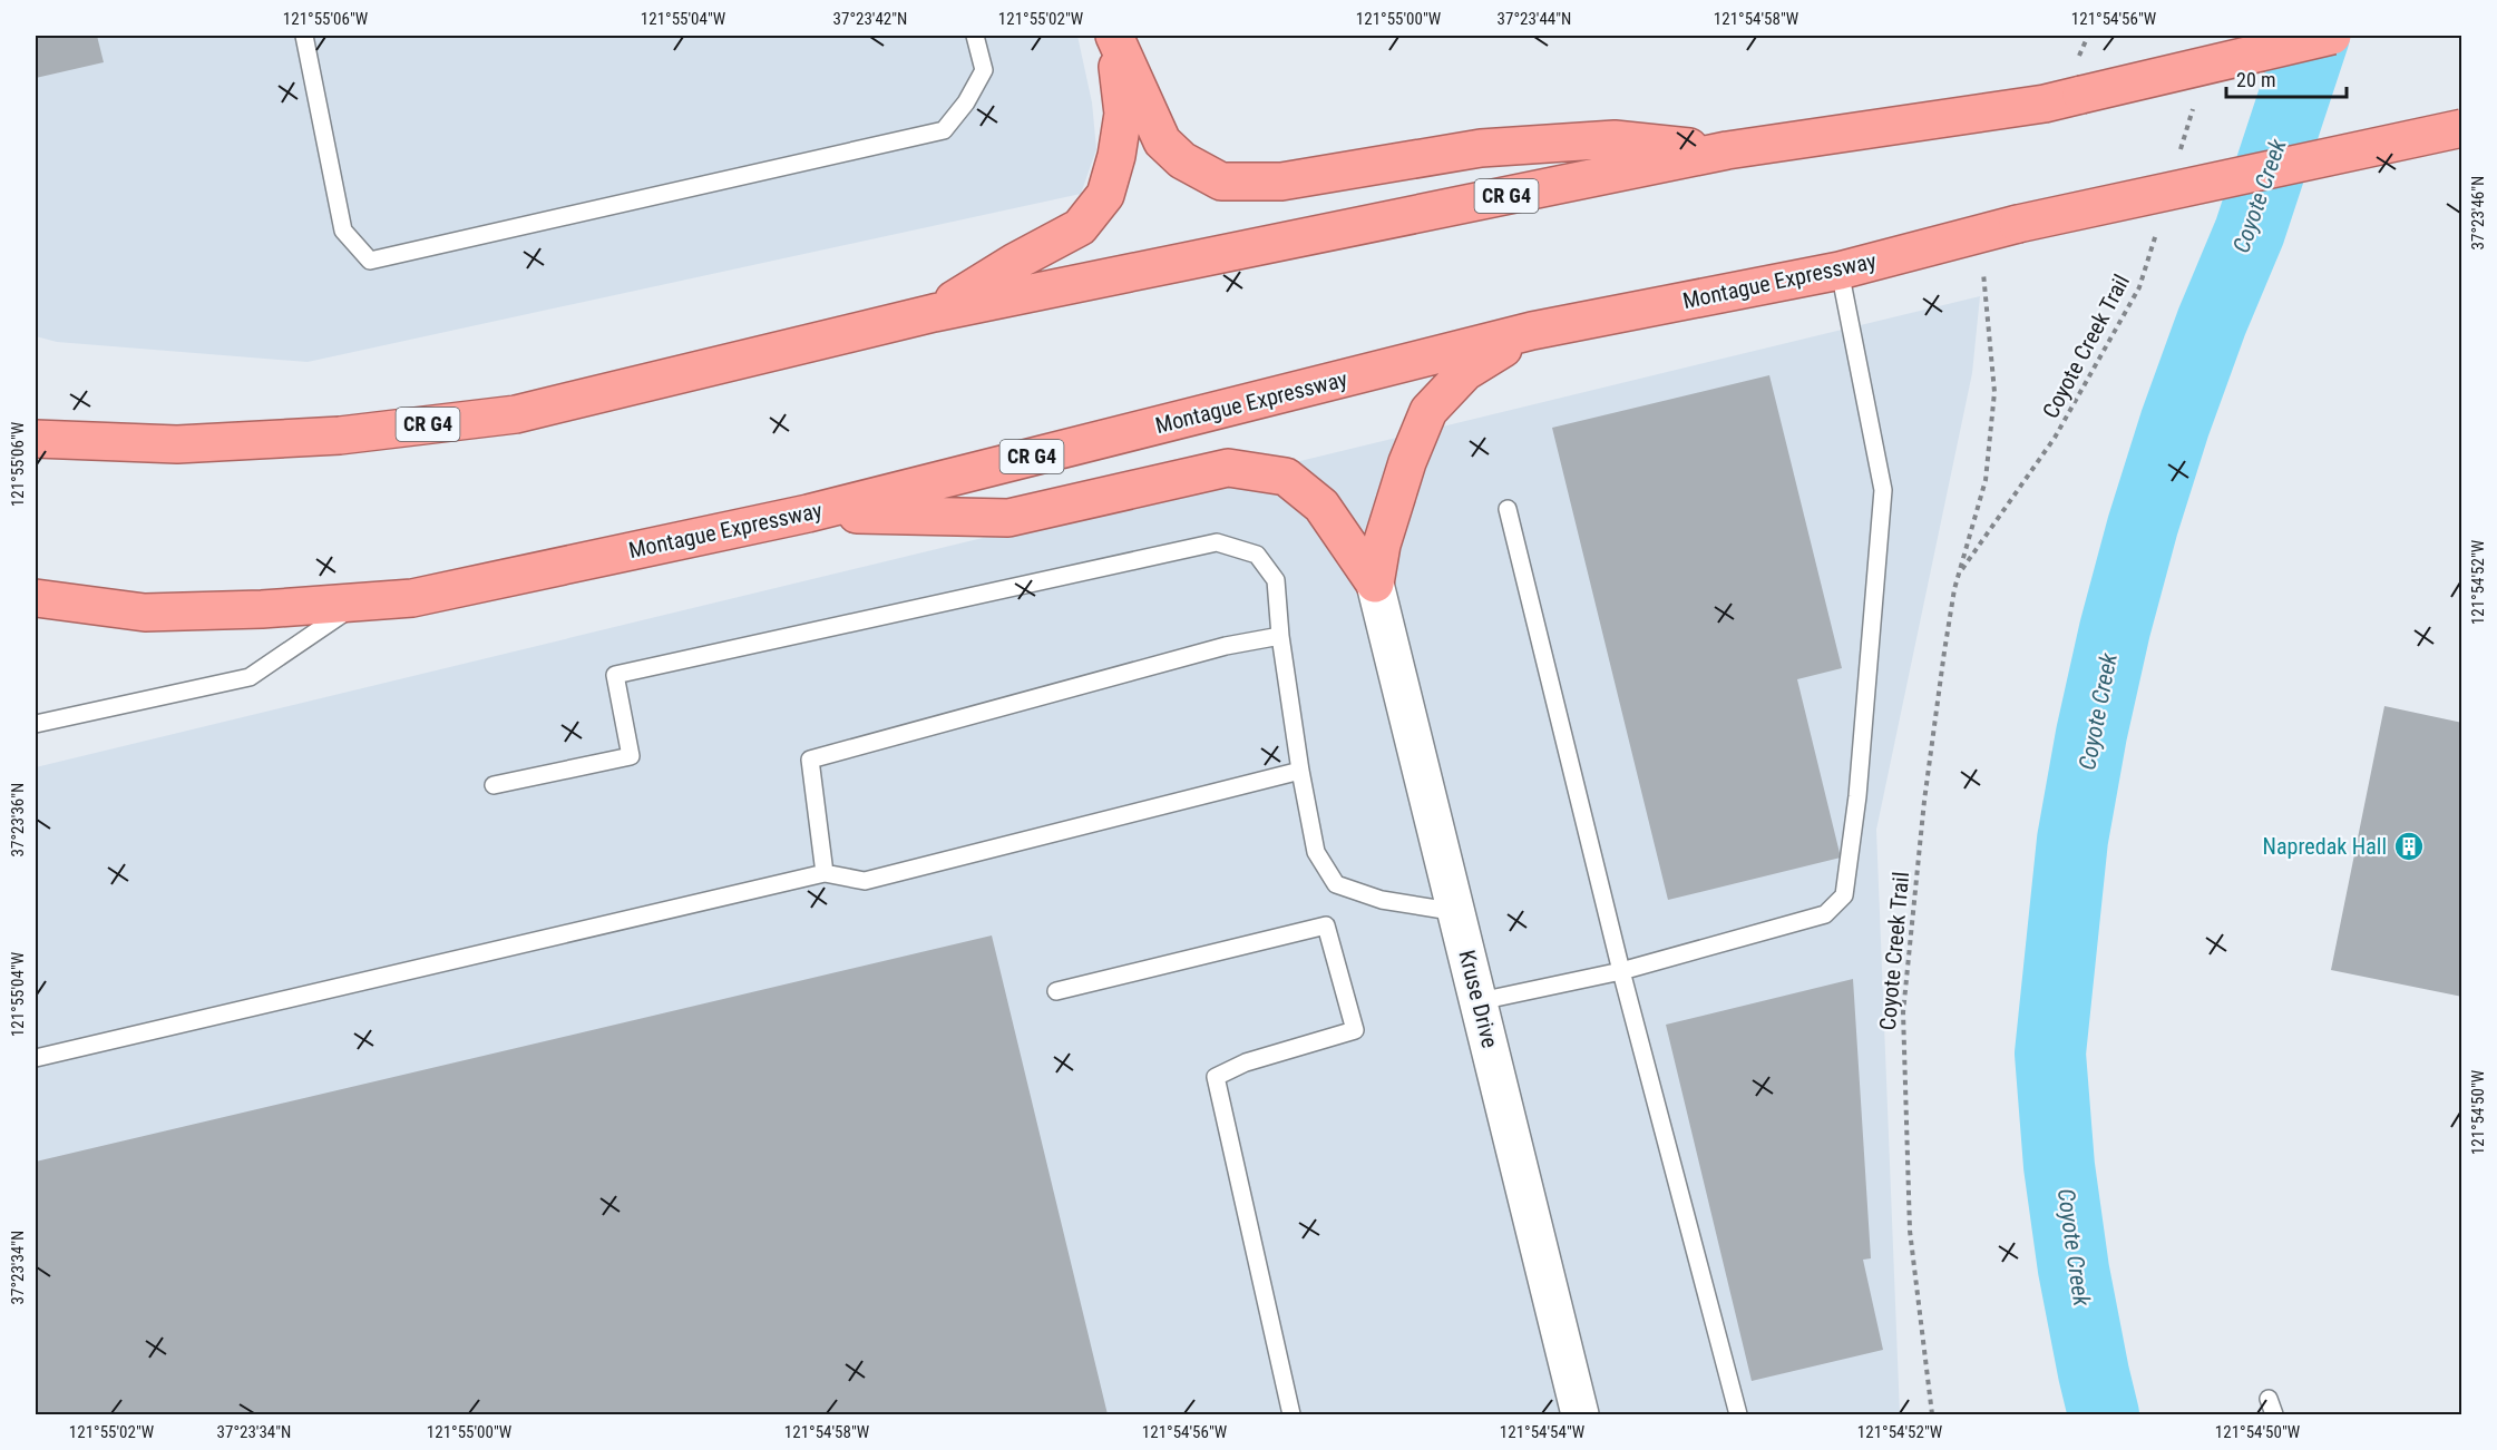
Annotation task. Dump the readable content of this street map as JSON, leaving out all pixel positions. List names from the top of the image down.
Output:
{
  "streets": {
    "highway": ["CR G4", "Montague Expressway"],
    "street": ["Kruse Drive"],
    "path": ["Coyote Creek Trail"]
  },
  "crossings": [
    ["Montague Expressway", "Coyote Creek Trail"]
  ],
  "water": ["Coyote Creek"],
  "places": {
    "building": ["Napredak Hall"]
  },
  "scale_bar": "20 m",
  "coordinates": [
    "121°55'06\"W",
    "121°55'04\"W",
    "37°23'42\"N",
    "121°55'02\"W",
    "121°55'00\"W",
    "37°23'44\"N",
    "121°54'58\"W",
    "121°54'56\"W",
    "37°23'46\"N",
    "121°54'52\"W",
    "37°23'36\"N",
    "121°54'50\"W",
    "37°23'34\"N",
    "121°54'54\"W"
  ]
}
